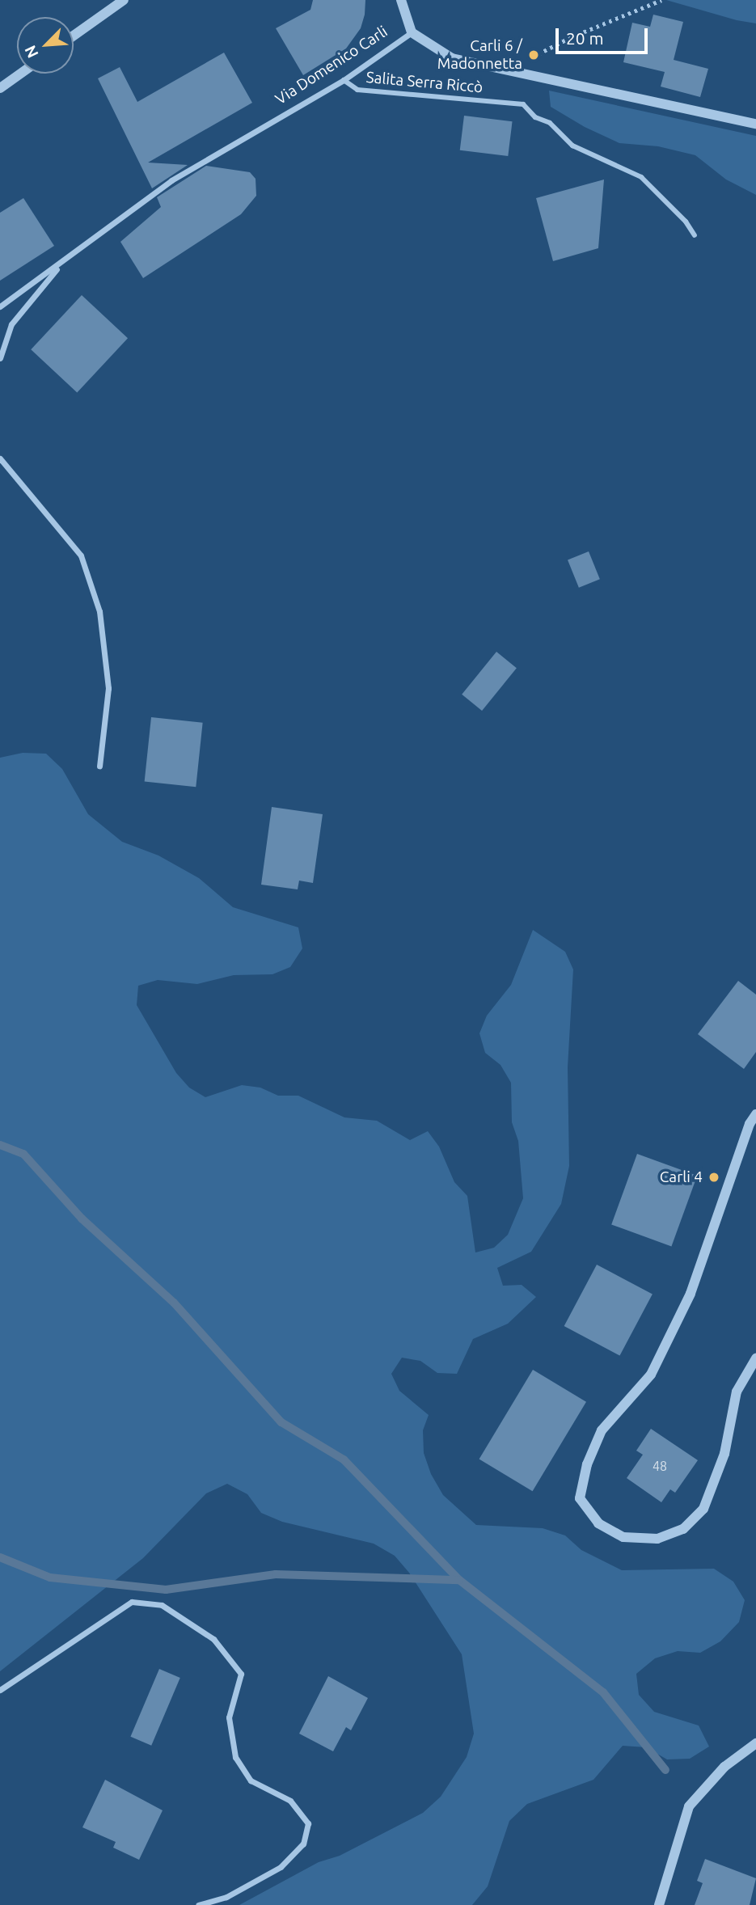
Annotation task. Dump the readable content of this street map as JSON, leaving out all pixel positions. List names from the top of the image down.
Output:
{
  "streets": {
    "street": ["Via Domenico Carli", "Salita Serra Riccò"]
  },
  "crossings": [
    ["Via Domenico Carli", "Salita Serra Riccò"]
  ],
  "places": ["Carli 6 / Madonnetta", "Carli 4"],
  "house_numbers": ["48"],
  "scale_bar": "20 m",
  "north": "bottom left"
}
